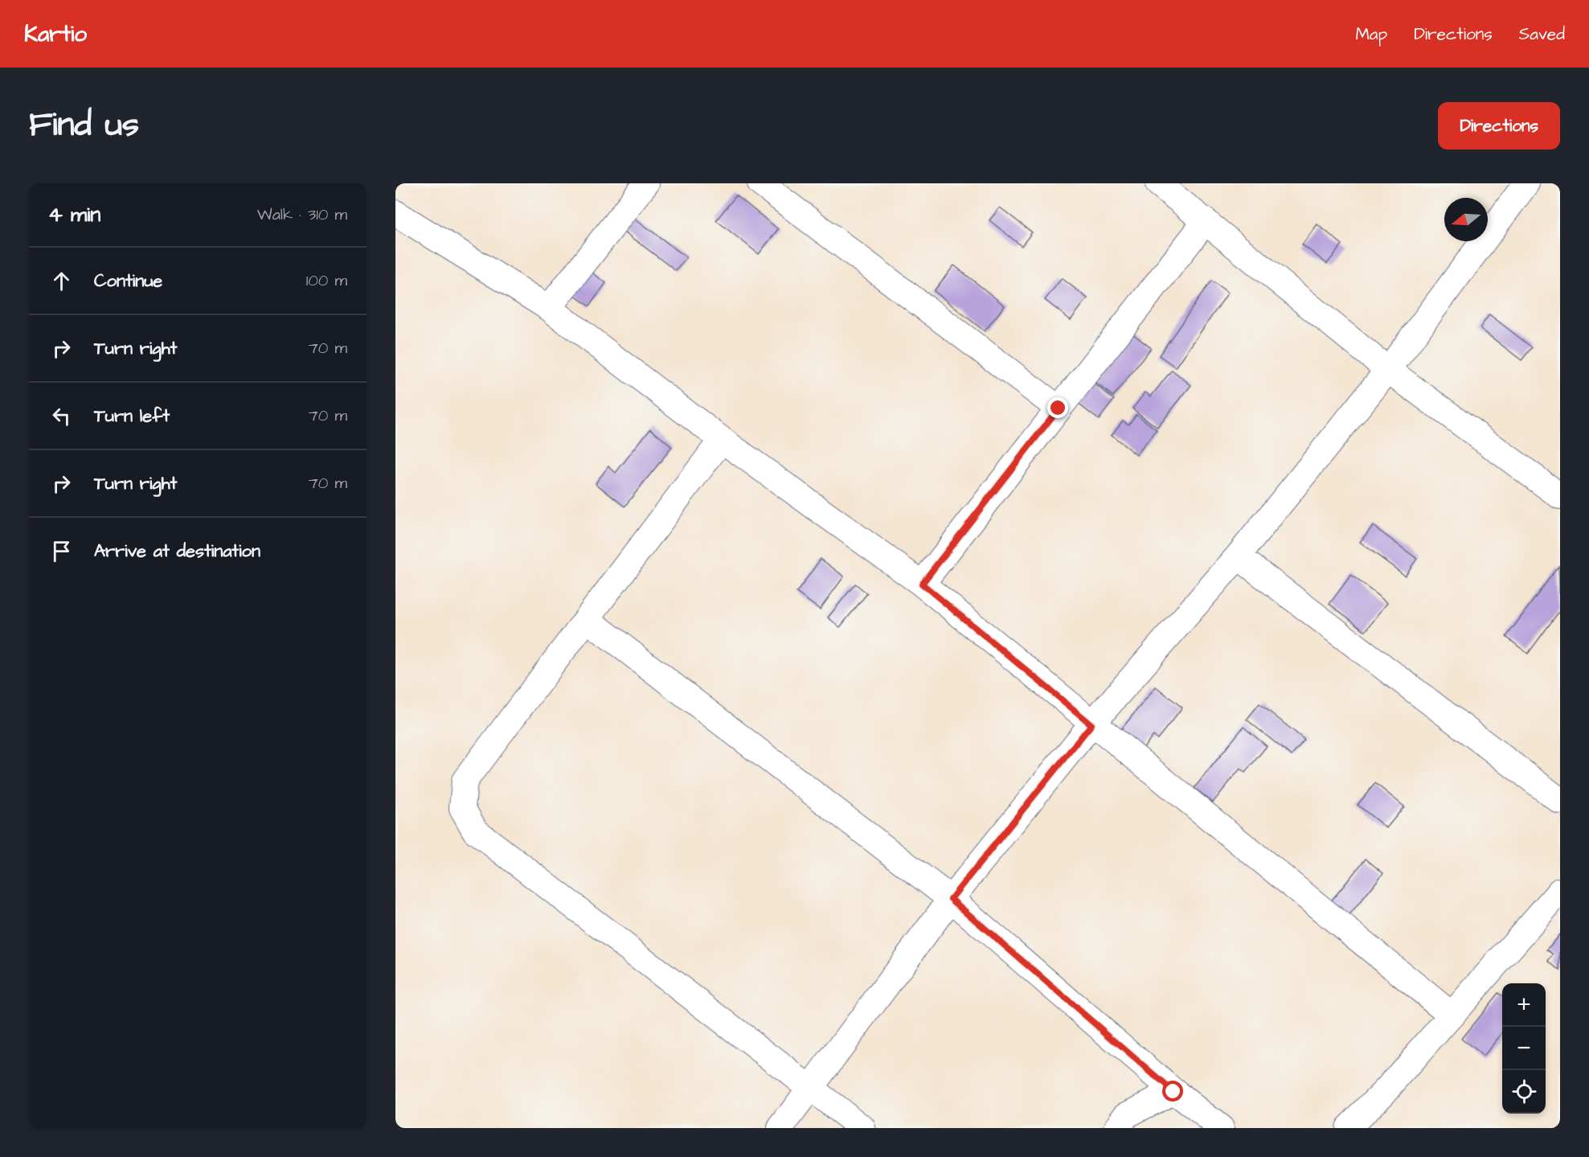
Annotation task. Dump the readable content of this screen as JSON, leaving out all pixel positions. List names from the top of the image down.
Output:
{
  "north": "left",
  "page": {
    "header": "Kartio",
    "nav": ["Map", "Directions", "Saved"],
    "title": "Find us",
    "buttons": "Directions",
    "heading": ["4 min", "Walk · 310 m"],
    "list": [
      ["Continue", "100 m"],
      ["Turn right", "70 m"],
      ["Turn left", "70 m"],
      ["Turn right", "70 m"],
      "Arrive at destination"
    ],
    "map_buttons": ["+", "−"]
  }
}
